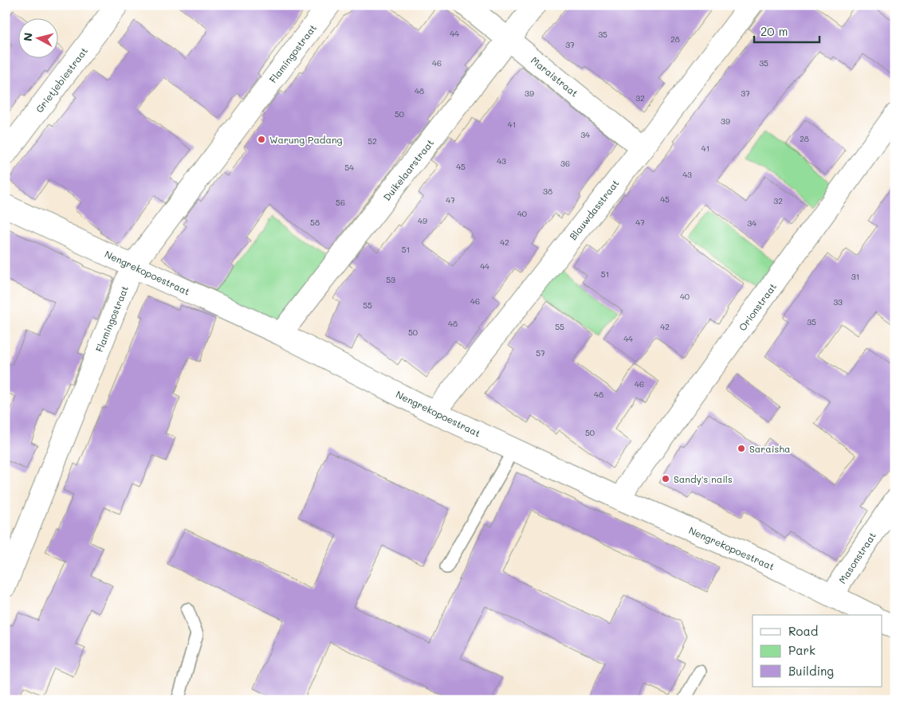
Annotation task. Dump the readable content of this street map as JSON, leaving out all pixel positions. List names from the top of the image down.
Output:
{
  "streets": {
    "street": [
      "Flamingostraat",
      "Maraistraat",
      "Grietjebiestraat",
      "Duikelaarstraat",
      "Blauwdasstraat",
      "Nengrekopoestraat",
      "Orionstraat",
      "Masonstraat"
    ]
  },
  "crossings": [
    ["Flamingostraat", "Nengrekopoestraat"],
    ["Maraistraat", "Duikelaarstraat"],
    ["Maraistraat", "Blauwdasstraat"],
    ["Duikelaarstraat", "Nengrekopoestraat"],
    ["Blauwdasstraat", "Nengrekopoestraat"],
    ["Nengrekopoestraat", "Orionstraat"],
    ["Nengrekopoestraat", "Masonstraat"]
  ],
  "places": ["Warung Padang", "Saraisha", "Sandy's nails"],
  "house_numbers": [
    "44",
    "35",
    "28",
    "37",
    "46",
    "35",
    "48",
    "39",
    "37",
    "32",
    "50",
    "39",
    "41",
    "34",
    "28",
    "52",
    "41",
    "43",
    "36",
    "45",
    "54",
    "43",
    "38",
    "45",
    "47",
    "32",
    "56",
    "40",
    "49",
    "58",
    "47",
    "34",
    "42",
    "51",
    "44",
    "51",
    "31",
    "53",
    "40",
    "46",
    "33",
    "55",
    "35",
    "48",
    "55",
    "42",
    "50",
    "44",
    "57",
    "46",
    "48",
    "50"
  ],
  "legend": ["Road", "Park", "Building"],
  "scale_bar": "20 m",
  "north": "left"
}
